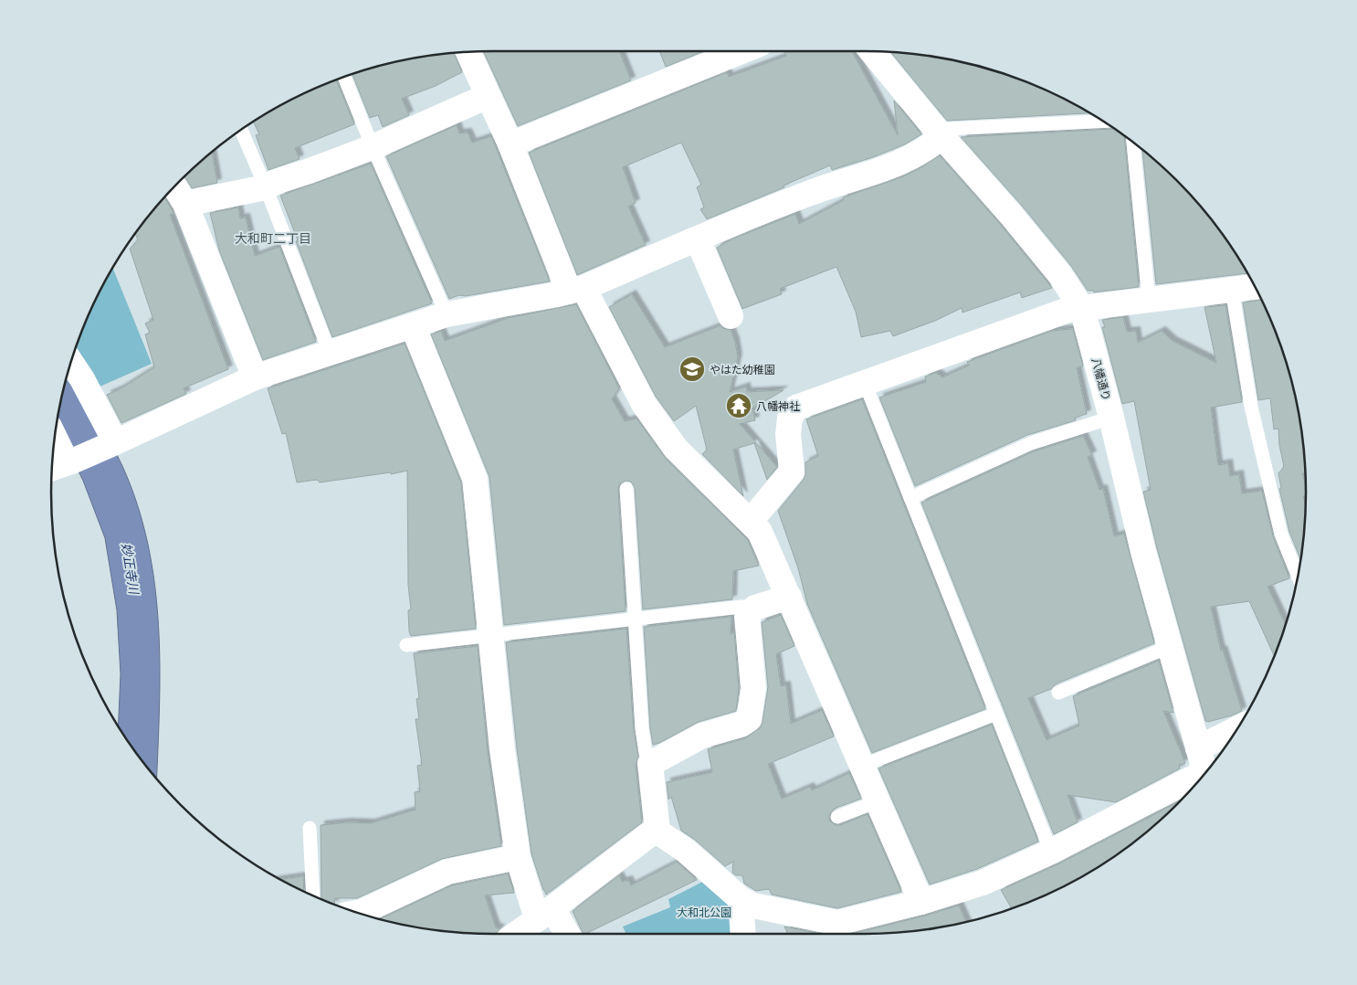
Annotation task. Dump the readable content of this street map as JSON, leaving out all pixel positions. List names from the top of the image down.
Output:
{
  "streets": {
    "street": ["八幡通り"]
  },
  "districts": ["大和町二丁目"],
  "water": ["妙正寺川"],
  "parks": ["大和北公園"],
  "places": {
    "school or university": ["やはた幼稚園"],
    "temple": ["八幡神社"]
  }
}
